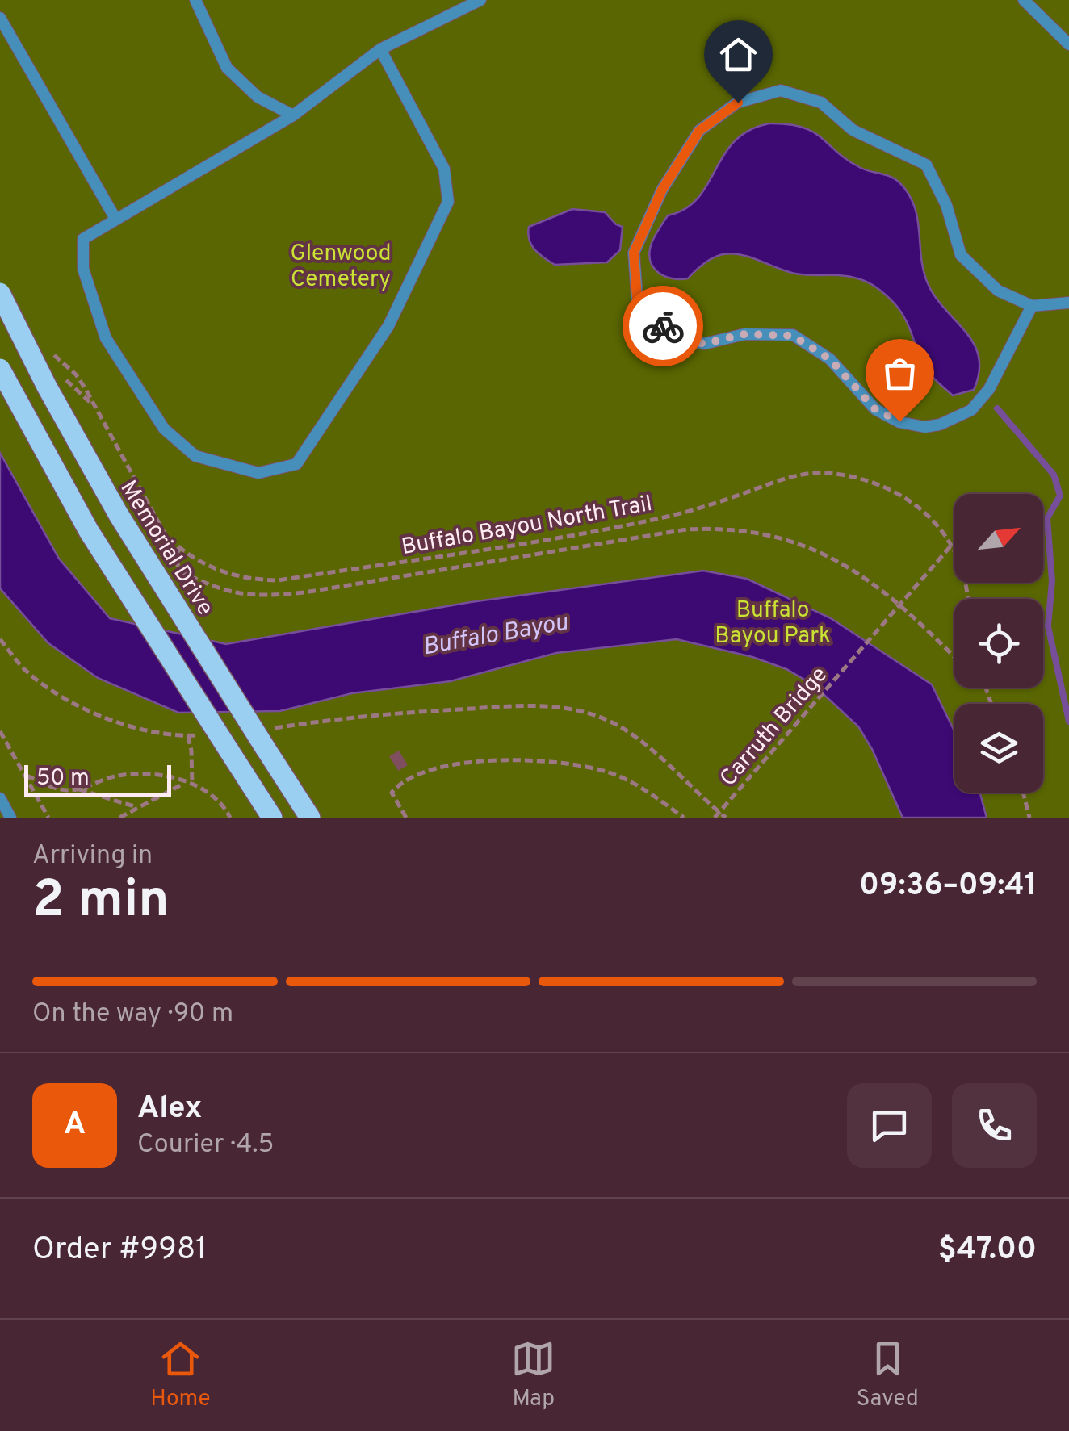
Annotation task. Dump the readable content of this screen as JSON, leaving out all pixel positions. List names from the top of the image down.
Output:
{
  "streets": {
    "main road": ["Memorial Drive"],
    "path": ["Buffalo Bayou North Trail", "Carruth Bridge"]
  },
  "crossings": [
    ["Buffalo Bayou North Trail", "Carruth Bridge"]
  ],
  "water": ["Buffalo Bayou"],
  "parks": ["Glenwood Cemetery", "Buffalo Bayou Park"],
  "scale_bar": "50 m",
  "north": "top right",
  "page": {
    "scale": "50 m",
    "heading": ["2 min", "Arriving in", "09:36–09:41"],
    "panel": [
      "Alex",
      "Courier · 4.5",
      "Order #9981",
      "$47.00"
    ],
    "bar": "On the way · 90 m",
    "round": "A",
    "tabs": ["Home", "Map", "Saved"]
  }
}
